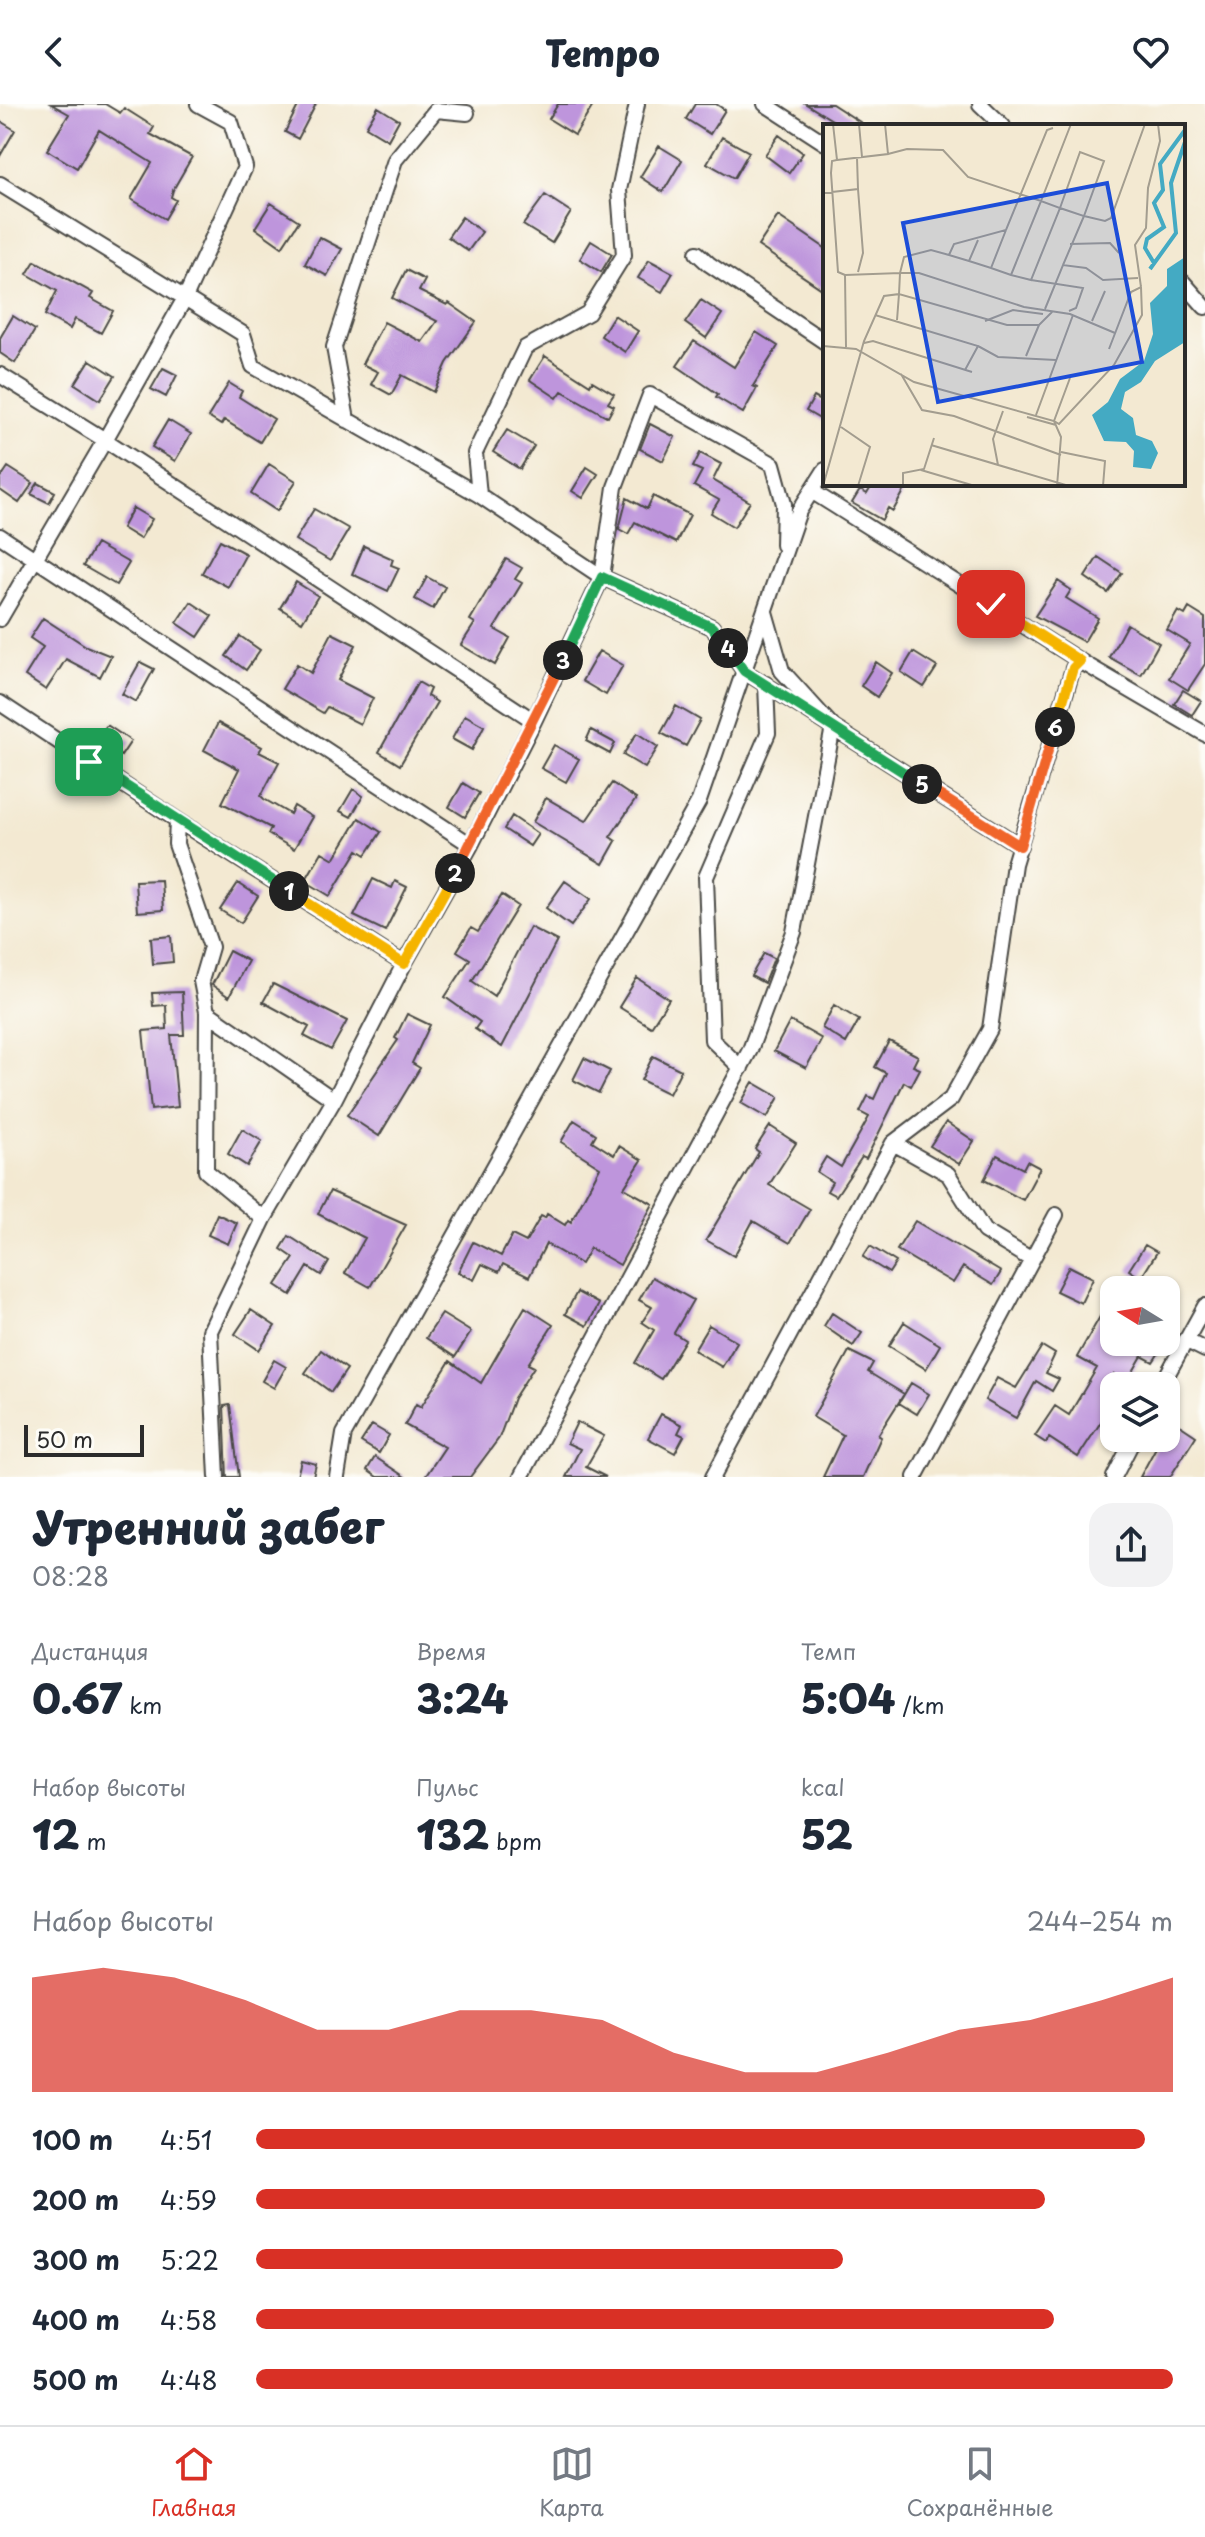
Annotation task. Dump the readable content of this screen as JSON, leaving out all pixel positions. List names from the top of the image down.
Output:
{
  "scale_bar": "50 m",
  "north": "left",
  "page": {
    "header": "Tempo",
    "pins": [
      "4",
      "3",
      "6",
      "5",
      "2",
      "1"
    ],
    "scale": "50 m",
    "heading": ["Утренний забег", "08:28"],
    "stats": [
      ["Дистанция", "0.67 km"],
      ["Время", "3:24"],
      ["Темп", "5:04 /km"],
      ["Набор высоты", "12 m"],
      ["Пульс", "132 bpm"],
      ["kcal", "52"]
    ],
    "chart": ["Набор высоты", "244–254 m"],
    "list": [
      {
        "name": "100 m",
        "note": "4:51"
      },
      {
        "name": "200 m",
        "note": "4:59"
      },
      {
        "name": "300 m",
        "note": "5:22"
      },
      {
        "name": "400 m",
        "note": "4:58"
      },
      {
        "name": "500 m",
        "note": "4:48"
      }
    ],
    "tabs": ["Главная", "Карта", "Сохранённые"]
  }
}
